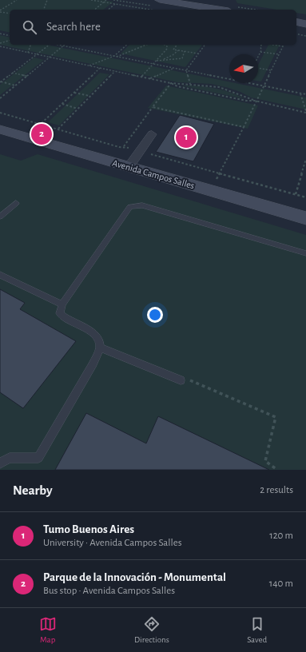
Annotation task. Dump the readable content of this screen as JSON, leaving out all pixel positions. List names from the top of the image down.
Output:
{
  "streets": {
    "main road": ["Avenida Campos Salles"]
  },
  "north": "left",
  "page": {
    "search": "Search here",
    "pins": ["2", "1"],
    "heading": ["Nearby", "2 results"],
    "list": [
      {
        "mark": "1",
        "name": "Tumo Buenos Aires",
        "note": "University · Avenida Campos Salles",
        "value": "120 m"
      },
      {
        "mark": "2",
        "name": "Parque de la Innovación - Monumental",
        "note": "Bus stop · Avenida Campos Salles",
        "value": "140 m"
      }
    ],
    "nav": ["Map", "Directions", "Saved"]
  }
}
